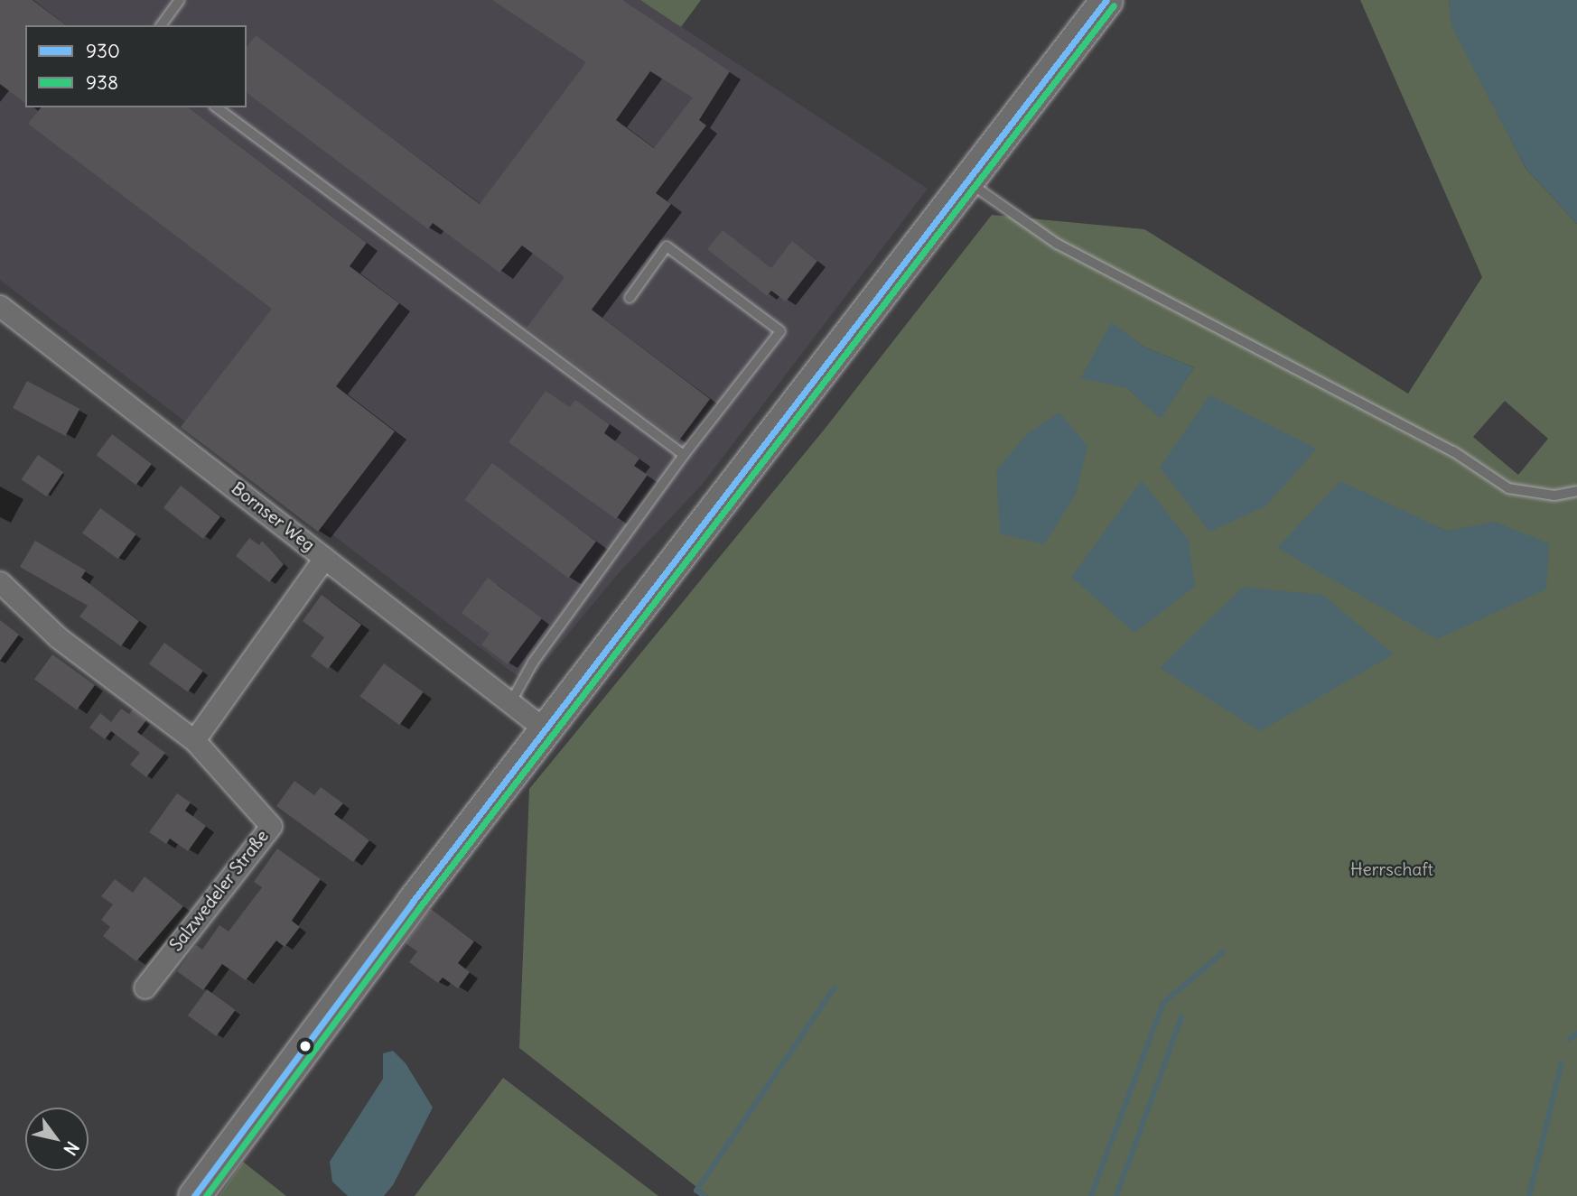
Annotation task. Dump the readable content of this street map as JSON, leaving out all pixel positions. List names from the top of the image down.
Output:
{
  "streets": {
    "street": ["Bornser Weg", "Salzwedeler Straße"]
  },
  "parks": ["Herrschaft"],
  "lines": ["transit line 930", "transit line 938"],
  "legend": ["930", "938"],
  "north": "bottom right"
}
